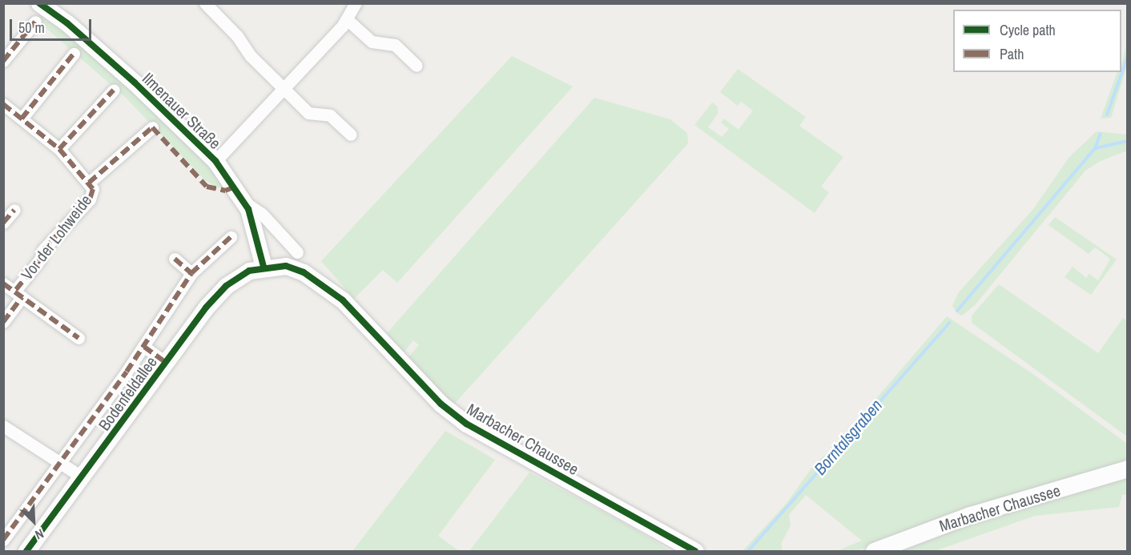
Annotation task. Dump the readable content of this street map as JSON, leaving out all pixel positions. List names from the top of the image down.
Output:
{
  "streets": {
    "street": [
      "Ilmenauer Straße",
      "Vor der Lohweide",
      "Bodenfeldallee",
      "Marbacher Chaussee"
    ]
  },
  "crossings": [
    ["Ilmenauer Straße", "Bodenfeldallee"],
    ["Ilmenauer Straße", "Marbacher Chaussee"],
    ["Bodenfeldallee", "Marbacher Chaussee"]
  ],
  "water": ["Borntalsgraben"],
  "legend": ["Cycle path", "Path"],
  "scale_bar": "50 m",
  "north": "bottom right"
}
